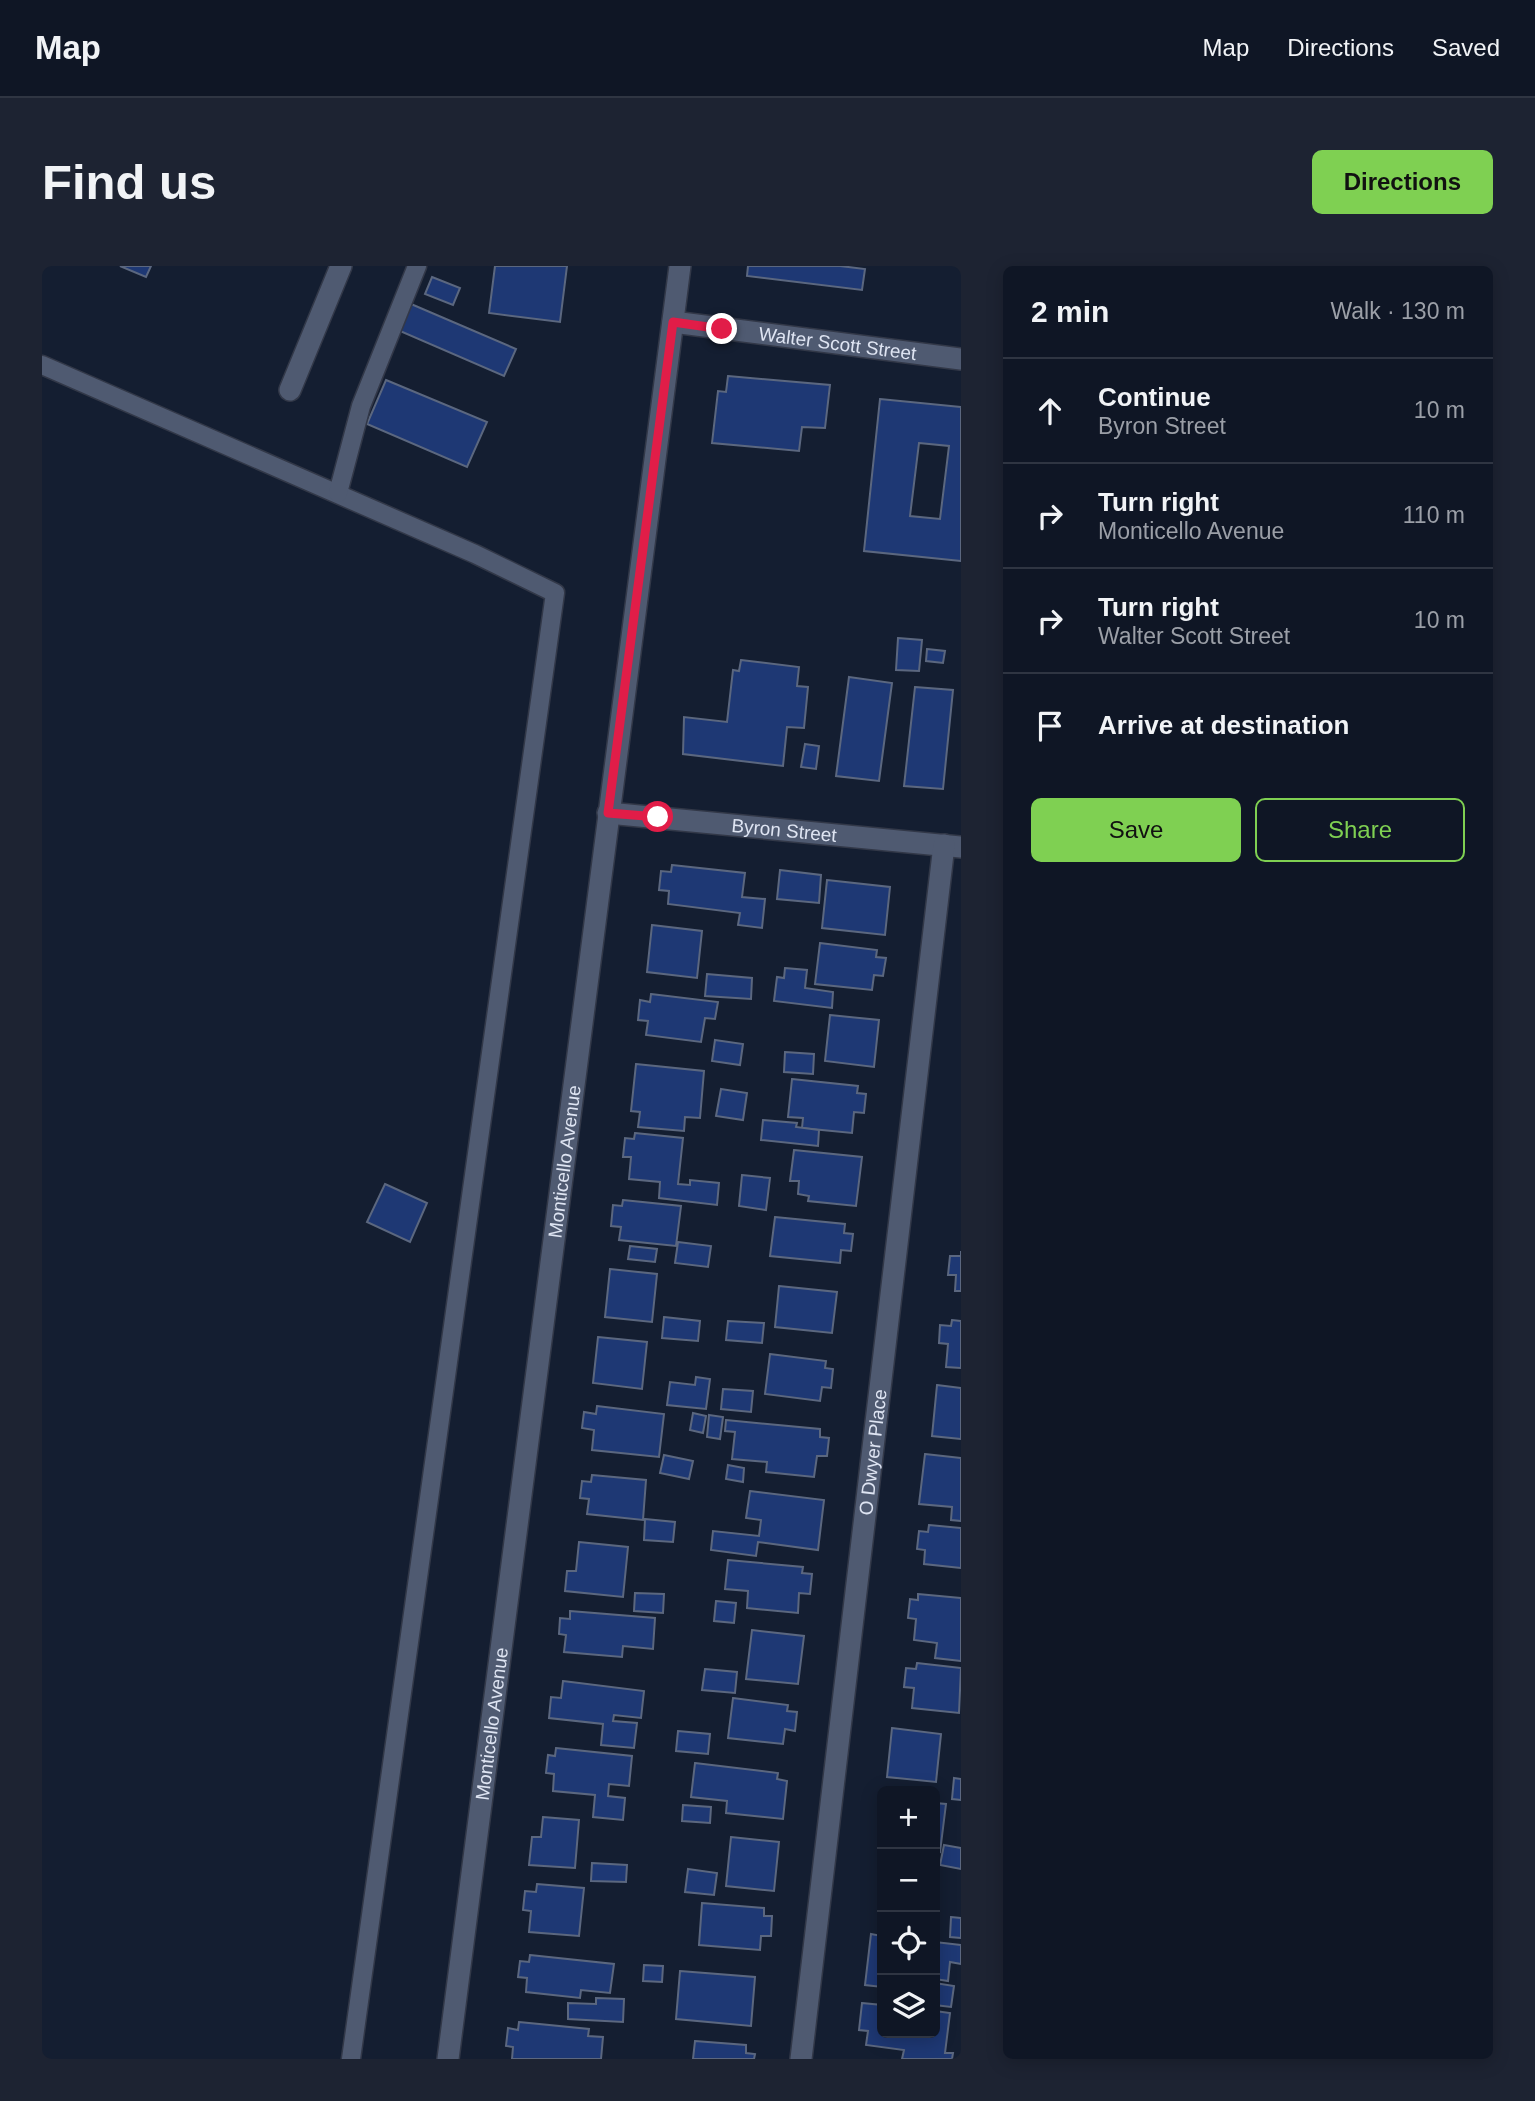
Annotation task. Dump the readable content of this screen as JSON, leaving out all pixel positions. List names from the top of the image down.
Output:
{
  "streets": {
    "street": [
      "Walter Scott Street",
      "Byron Street",
      "Monticello Avenue",
      "O Dwyer Place"
    ]
  },
  "crossings": [
    ["Walter Scott Street", "Monticello Avenue"],
    ["Byron Street", "Monticello Avenue"],
    ["Byron Street", "O Dwyer Place"]
  ],
  "page": {
    "header": "Map",
    "nav": ["Map", "Directions", "Saved"],
    "buttons": [
      "Directions",
      ["Save", "Share"]
    ],
    "title": "Find us",
    "heading": ["2 min", "Walk · 130 m"],
    "list": [
      ["Continue", "Byron Street", "10 m"],
      ["Turn right", "Monticello Avenue", "110 m"],
      ["Turn right", "Walter Scott Street", "10 m"],
      "Arrive at destination"
    ],
    "map_buttons": ["+", "−"]
  }
}
